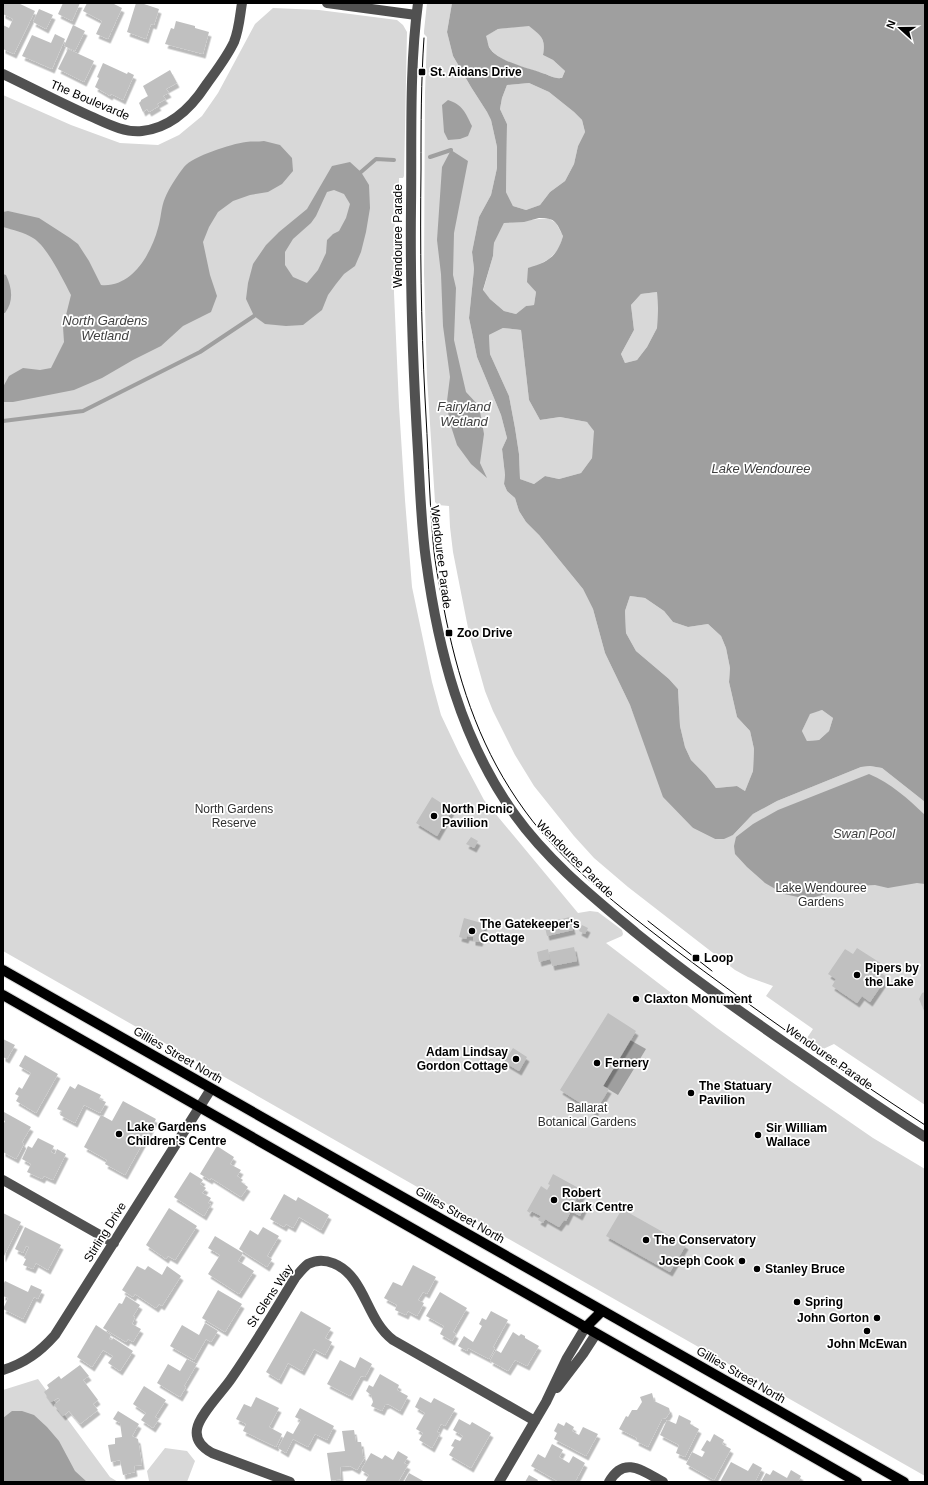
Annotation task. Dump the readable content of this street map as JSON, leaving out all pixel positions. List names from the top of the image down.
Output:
{
  "streets": {
    "main road": ["Gillies Street North"],
    "street": [
      "The Boulevarde",
      "Wendouree Parade",
      "Stirling Drive",
      "St Glens Way"
    ]
  },
  "crossings": [
    ["Gillies Street North", "Stirling Drive"]
  ],
  "water": [
    "North Gardens Wetland",
    "Fairyland Wetland",
    "Lake Wendouree",
    "Swan Pool"
  ],
  "parks": ["North Gardens Reserve", "Lake Wendouree Gardens", "Ballarat Botanical Gardens"],
  "places": {
    "transit": ["St. Aidans Drive", "Zoo Drive", "Loop"],
    "other": [
      "North Picnic Pavilion",
      "The Gatekeeper's Cottage",
      "Pipers by the Lake",
      "Claxton Monument",
      "Adam Lindsay Gordon Cottage",
      "Fernery",
      "The Statuary Pavilion",
      "Lake Gardens Children's Centre",
      "Sir William Wallace",
      "Robert Clark Centre",
      "The Conservatory",
      "Joseph Cook",
      "Stanley Bruce",
      "Spring",
      "John Gorton",
      "John McEwan"
    ]
  },
  "north": "left"
}
